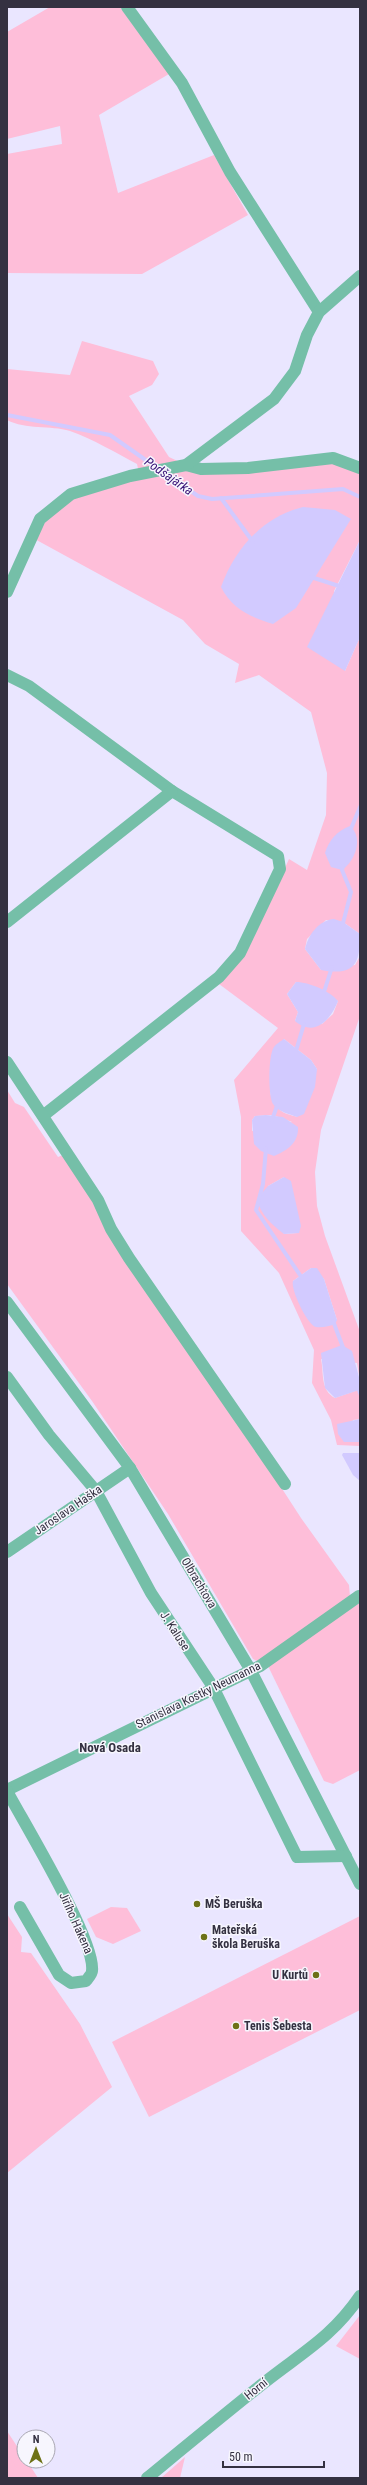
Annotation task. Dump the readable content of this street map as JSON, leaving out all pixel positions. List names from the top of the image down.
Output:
{
  "streets": {
    "street": [
      "Jaroslava Haška",
      "Olbrachtova",
      "J. Kaluse",
      "Stanislava Kostky Neumanna",
      "Jiřího Hakena",
      "Horní"
    ]
  },
  "crossings": [
    ["Jaroslava Haška", "Olbrachtova"],
    ["Jaroslava Haška", "J. Kaluse"],
    ["Olbrachtova", "J. Kaluse"],
    ["Olbrachtova", "Stanislava Kostky Neumanna"],
    ["J. Kaluse", "Stanislava Kostky Neumanna"],
    ["Stanislava Kostky Neumanna", "Jiřího Hakena"]
  ],
  "districts": ["Nová Osada"],
  "water": ["Podšajárka"],
  "places": [
    "MŠ Beruška",
    "Mateřská škola Beruška",
    "U Kurtů",
    "Tenis Šebesta"
  ],
  "scale_bar": "50 m",
  "north": "top"
}
